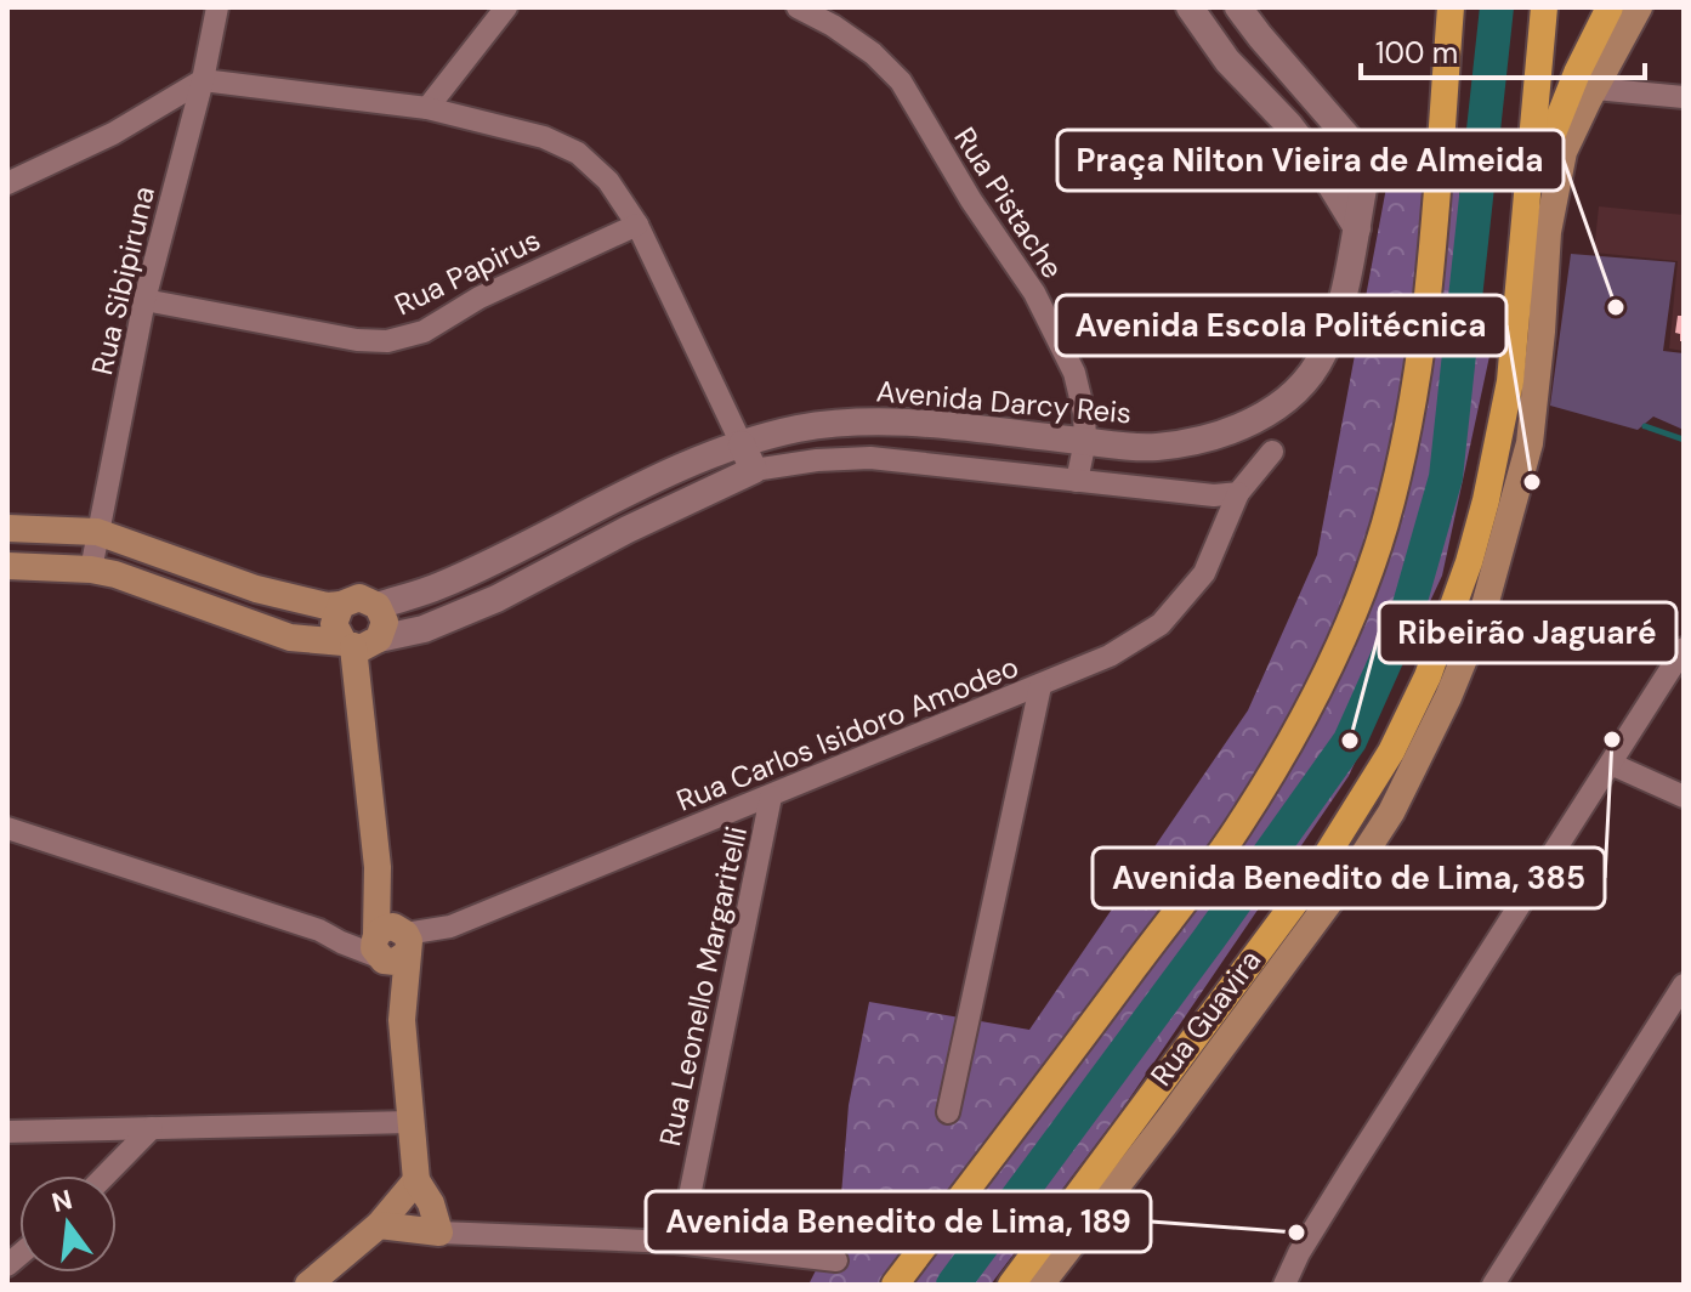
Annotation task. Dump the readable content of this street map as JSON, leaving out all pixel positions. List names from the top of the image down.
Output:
{
  "streets": {
    "main road": ["Rua Guavira"],
    "street": [
      "Rua Pistache",
      "Rua Papirus",
      "Rua Sibipiruna",
      "Avenida Darcy Reis",
      "Rua Carlos Isidoro Amodeo",
      "Rua Leonello Margaritelli"
    ]
  },
  "crossings": [
    ["Rua Pistache", "Avenida Darcy Reis"],
    ["Rua Papirus", "Rua Sibipiruna"],
    ["Rua Carlos Isidoro Amodeo", "Rua Leonello Margaritelli"]
  ],
  "places": [
    "Praça Nilton Vieira de Almeida",
    "Avenida Escola Politécnica",
    "Avenida Benedito de Lima, 385",
    "Ribeirão Jaguaré",
    "Avenida Benedito de Lima, 189"
  ],
  "scale_bar": "100 m",
  "north": "top"
}
